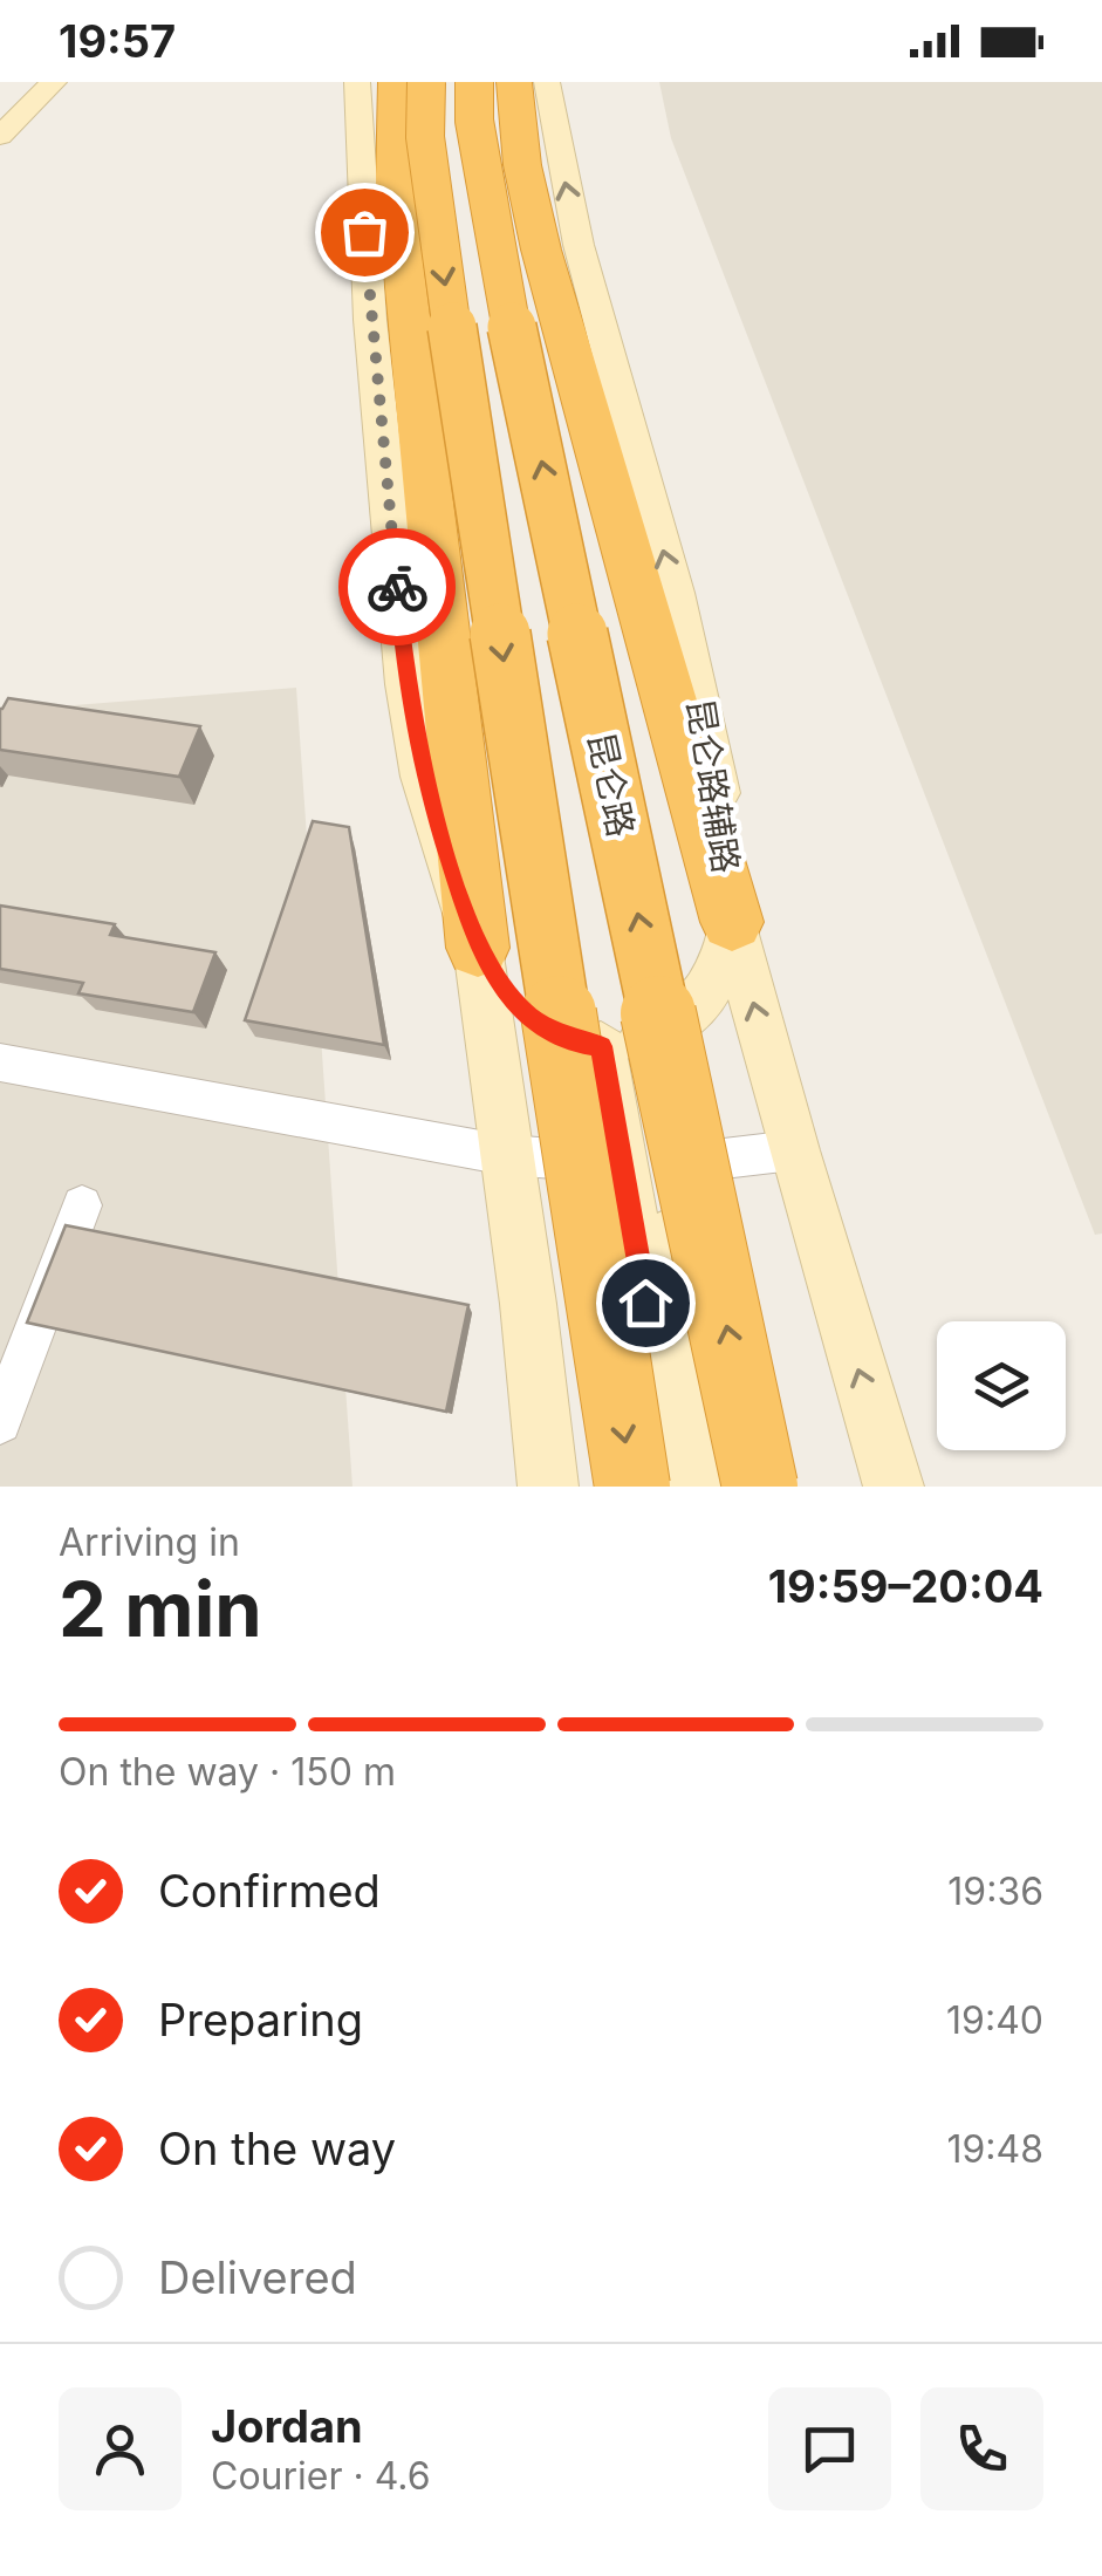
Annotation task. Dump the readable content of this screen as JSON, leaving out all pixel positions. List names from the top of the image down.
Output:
{
  "streets": {
    "highway": ["昆仑路"],
    "main road": ["昆仑路辅路"]
  },
  "page": {
    "status": "19:57",
    "heading": ["2 min", "Arriving in", "19:59–20:04"],
    "panel": ["Jordan", "Courier · 4.6"],
    "bar": "On the way · 150 m",
    "list": [
      ["Confirmed", "19:36"],
      ["Preparing", "19:40"],
      ["On the way", "19:48"],
      "Delivered"
    ]
  }
}
